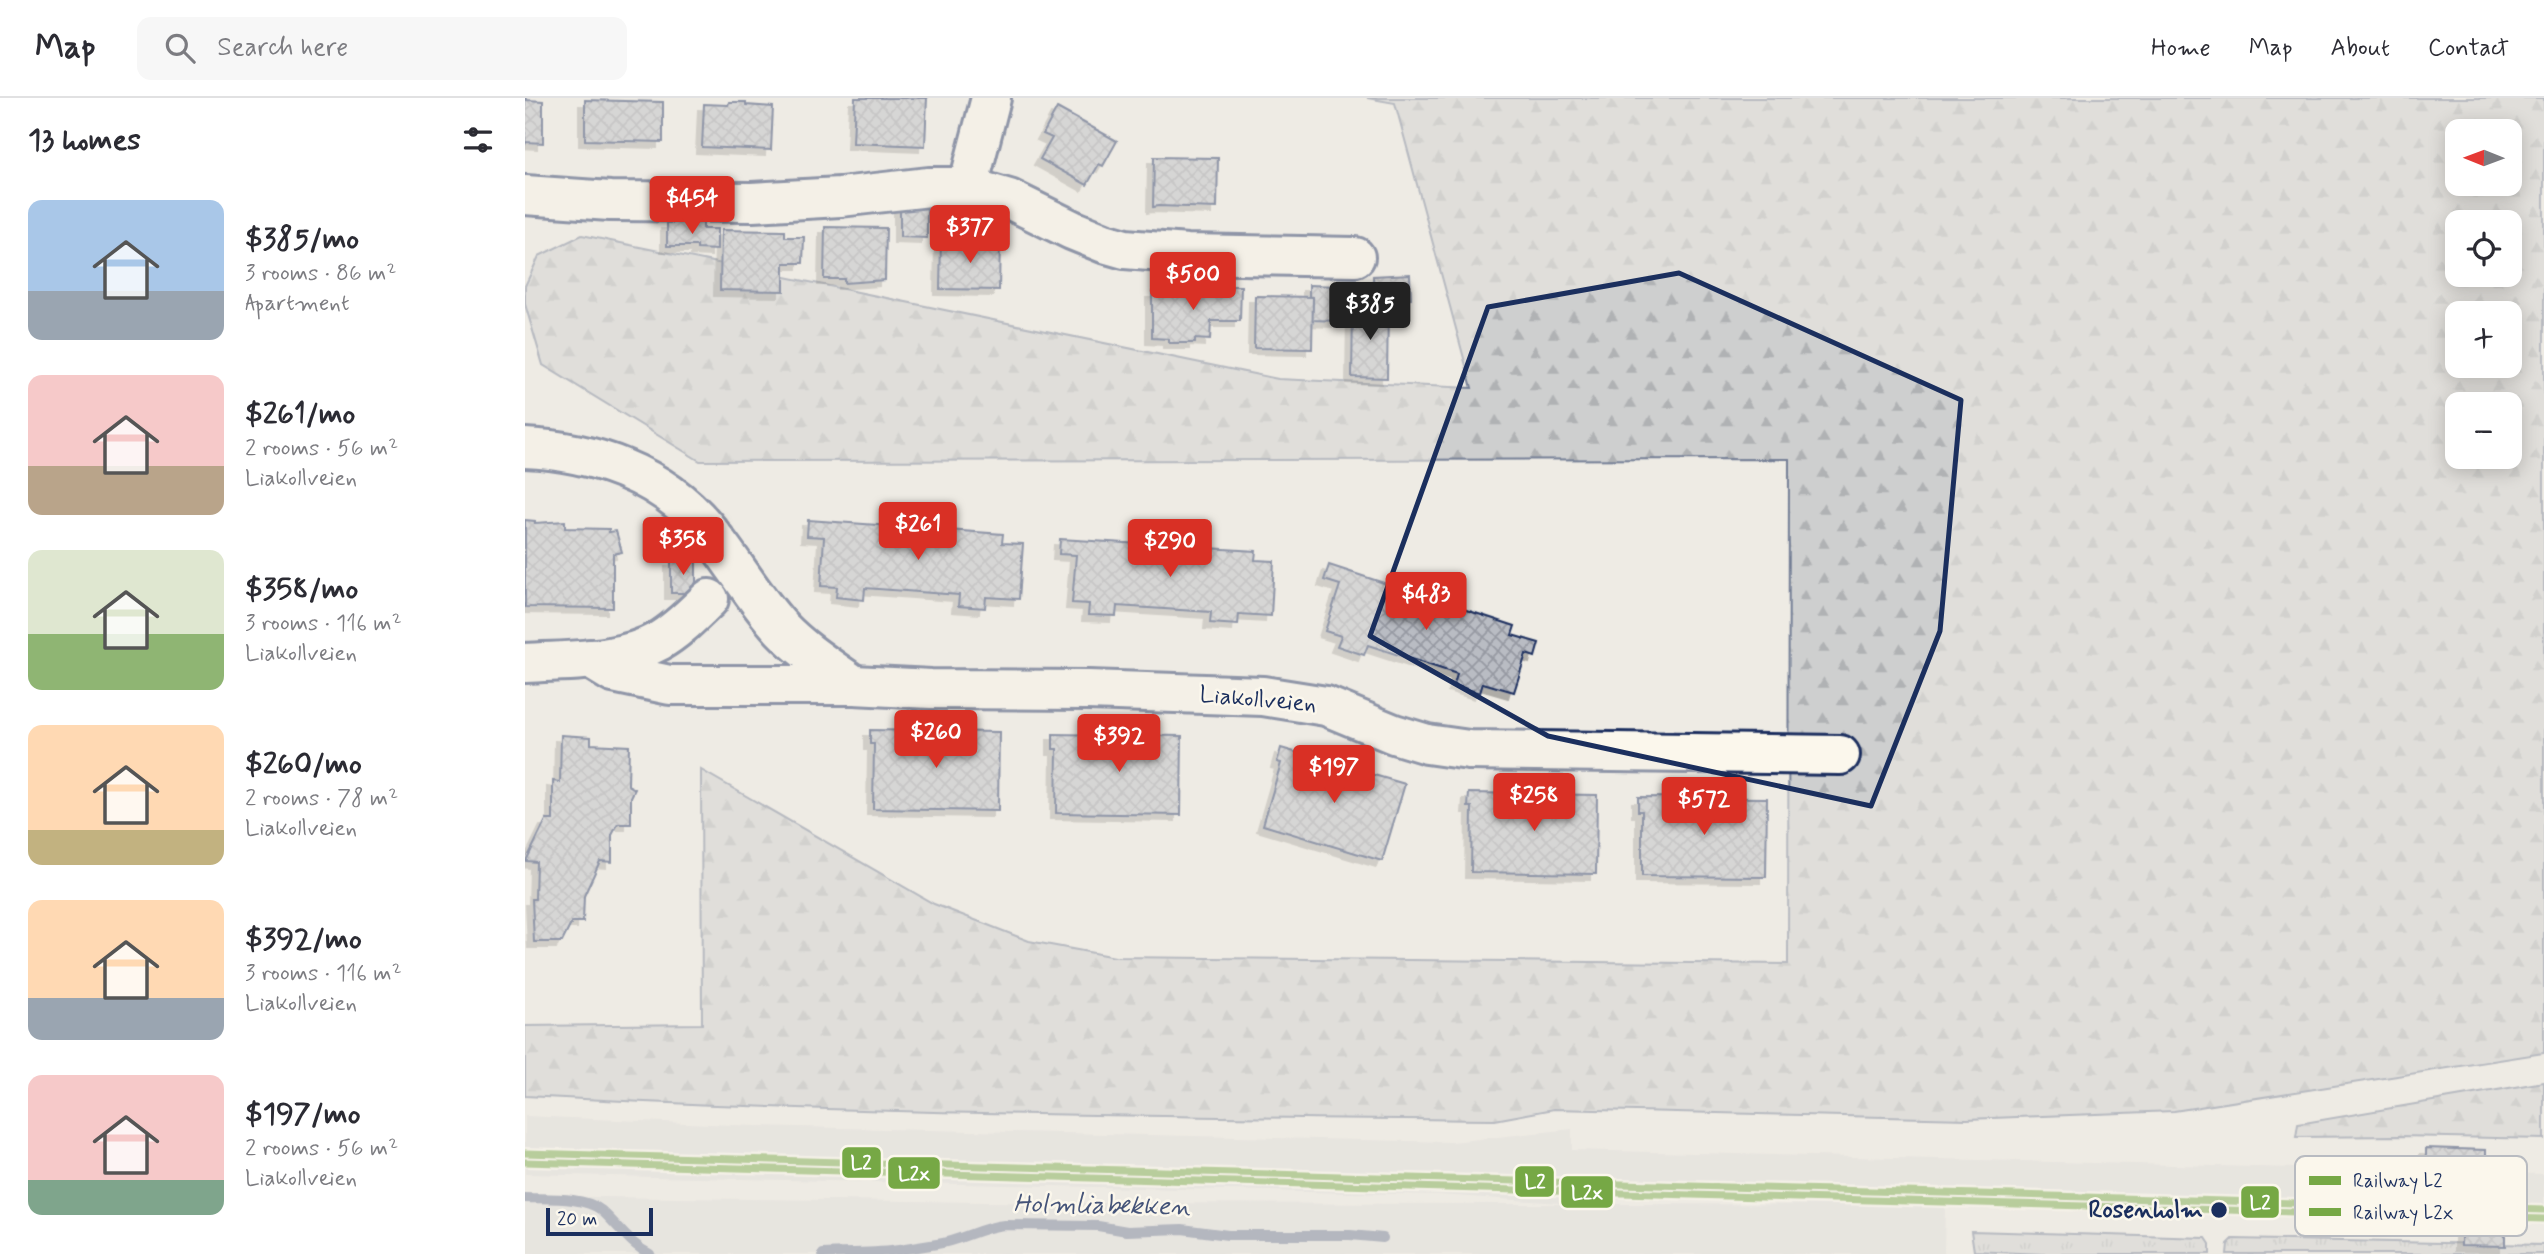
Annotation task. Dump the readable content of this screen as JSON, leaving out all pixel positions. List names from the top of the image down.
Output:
{
  "streets": {
    "street": ["Liakollveien"]
  },
  "water": ["Holmliabekken"],
  "places": ["Rosenholm"],
  "lines": ["rail line L2", "rail line L2x"],
  "legend": ["Railway L2", "Railway L2x"],
  "scale_bar": "20 m",
  "north": "left",
  "page": {
    "header": "Map",
    "search": "Search here",
    "nav": [
      "Home",
      "Map",
      "About",
      "Contact"
    ],
    "heading": "13 homes",
    "map_buttons": ["+", "−"],
    "price": [
      "$454",
      "$377",
      "$500",
      "$385",
      "$261",
      "$358",
      "$290",
      "$483",
      "$260",
      "$392",
      "$197",
      "$258",
      "$572"
    ],
    "list": [
      {
        "name": "$385/mo",
        "note": "3 rooms · 86 m² · Apartment"
      },
      {
        "name": "$261/mo",
        "note": "2 rooms · 56 m² · Liakollveien"
      },
      {
        "name": "$358/mo",
        "note": "3 rooms · 116 m² · Liakollveien"
      },
      {
        "name": "$260/mo",
        "note": "2 rooms · 78 m² · Liakollveien"
      },
      {
        "name": "$392/mo",
        "note": "3 rooms · 116 m² · Liakollveien"
      },
      {
        "name": "$197/mo",
        "note": "2 rooms · 56 m² · Liakollveien"
      }
    ],
    "scale": "20 m"
  }
}
